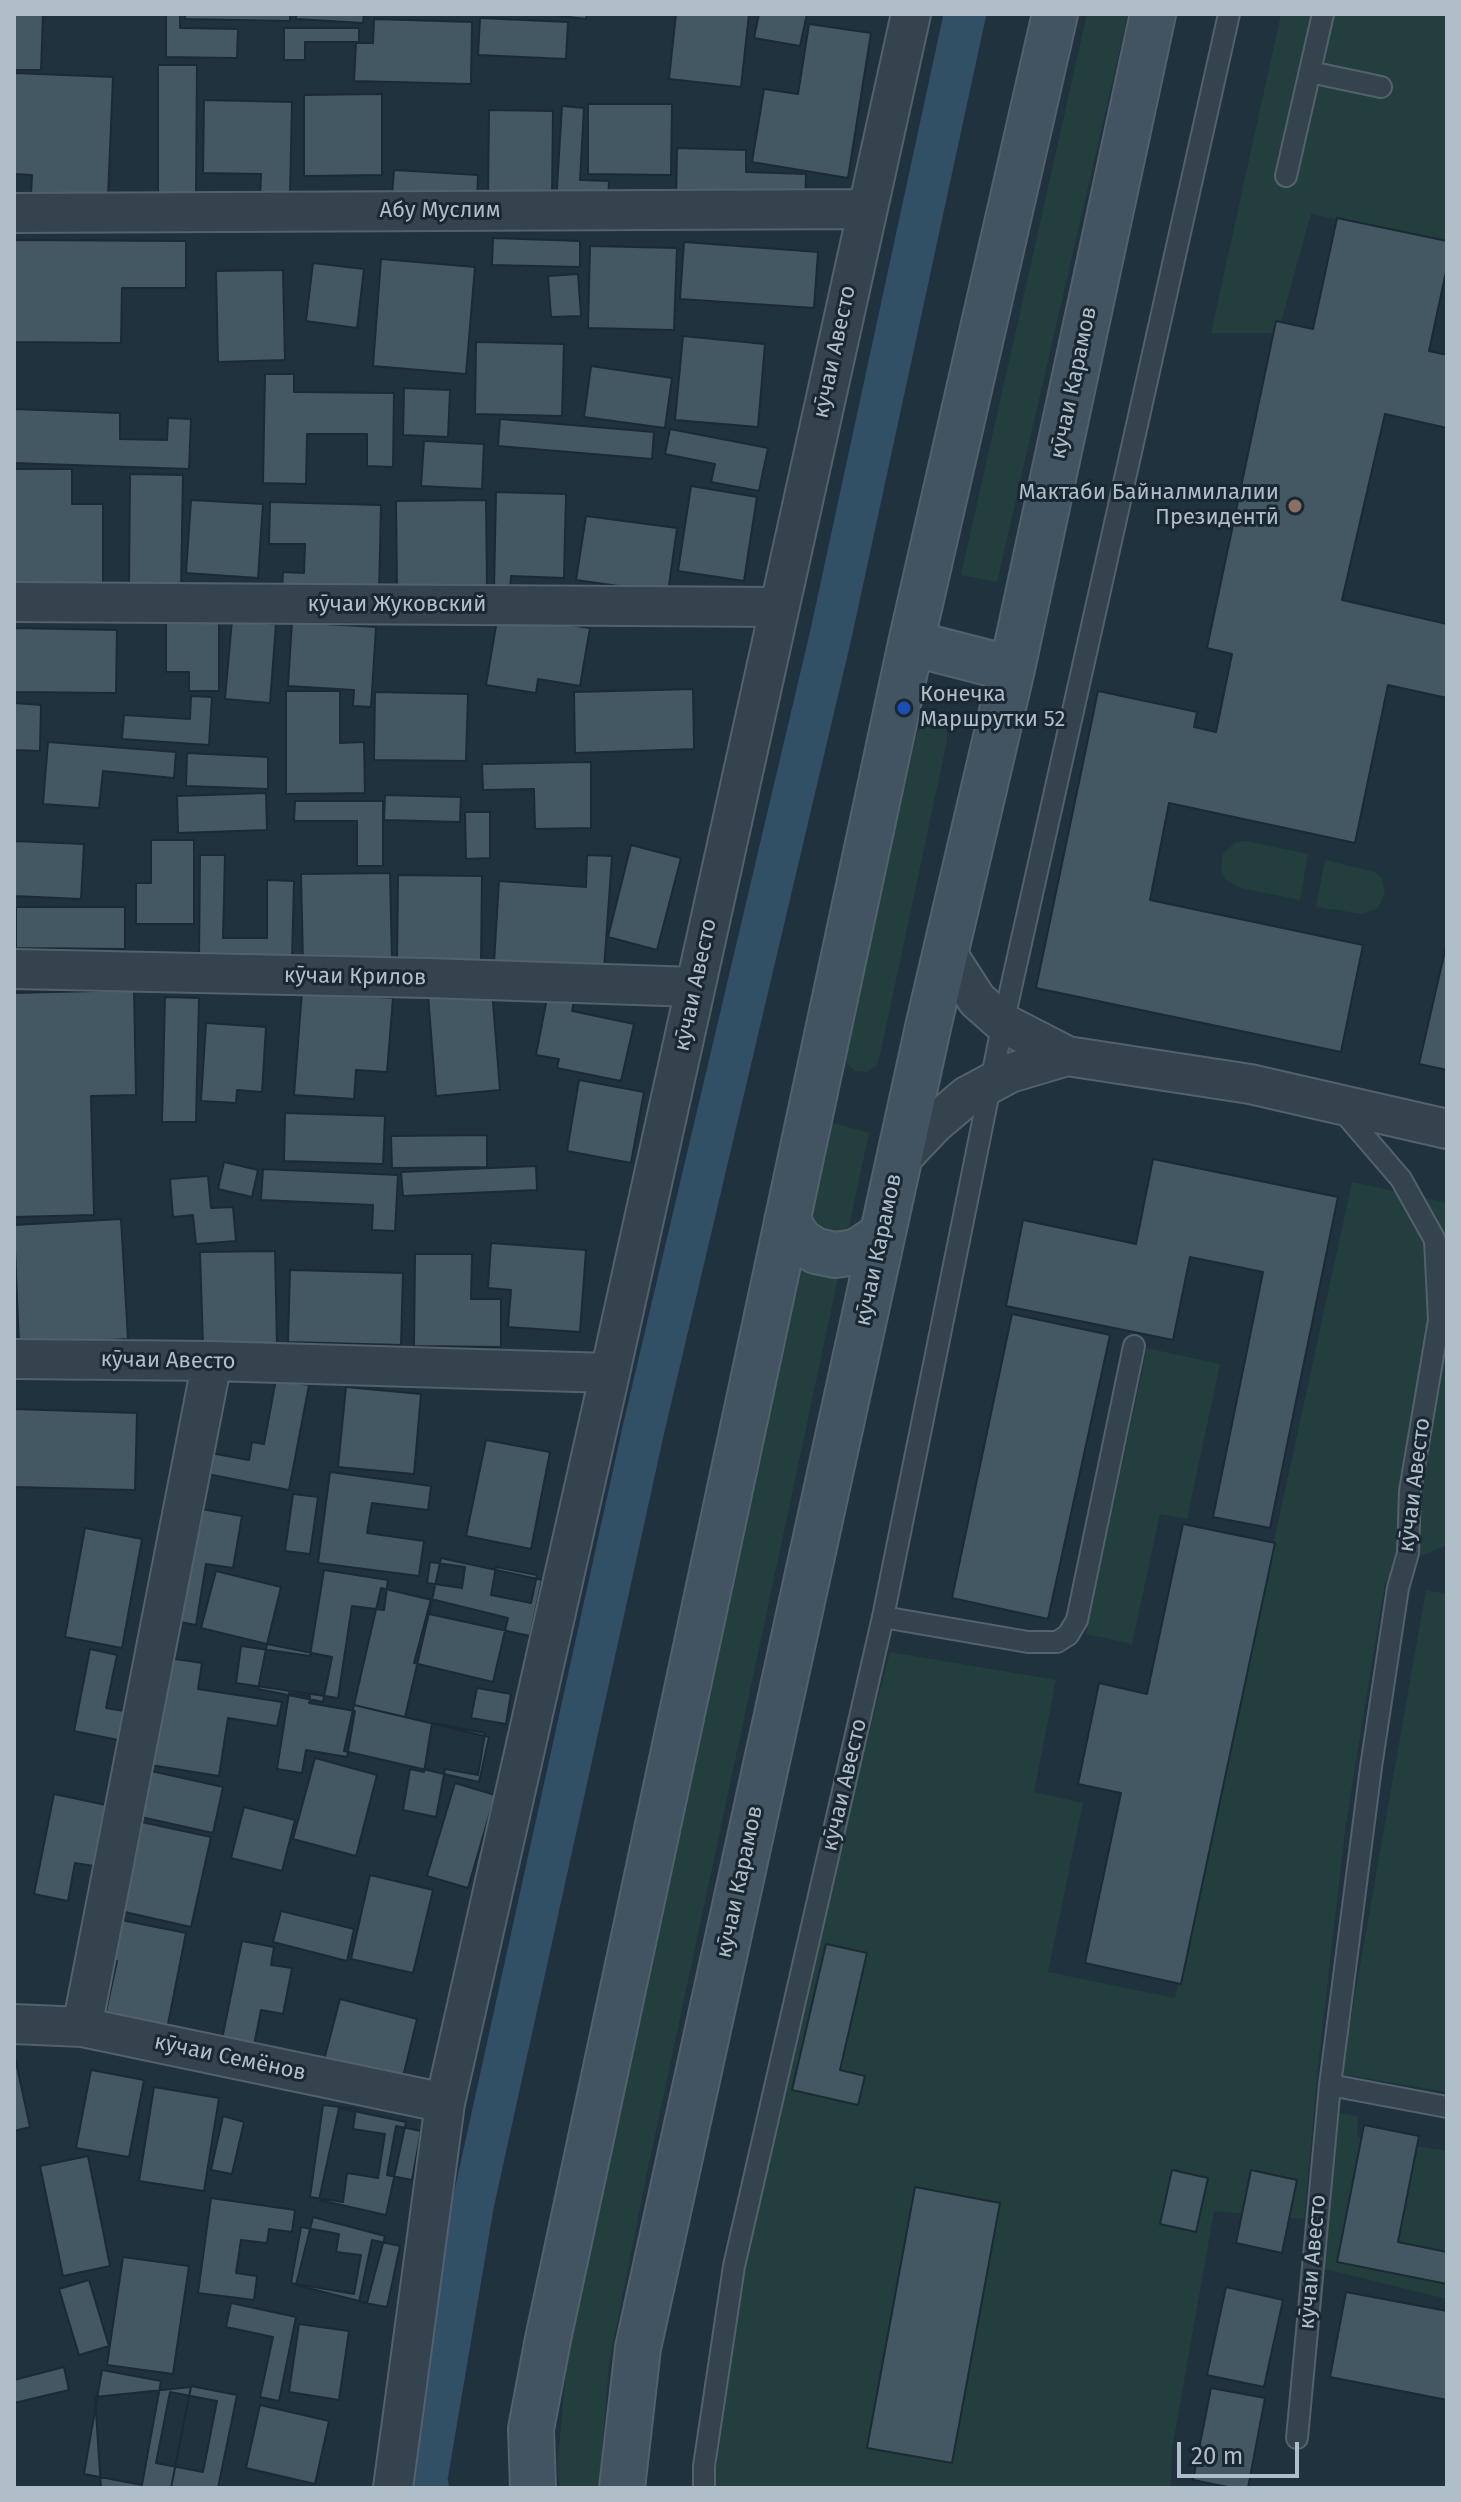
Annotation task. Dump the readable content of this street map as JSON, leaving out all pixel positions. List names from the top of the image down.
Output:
{
  "streets": {
    "main road": ["кӯчаи Карамов"],
    "street": [
      "Абу Муслим",
      "кӯчаи Авесто",
      "кӯчаи Жуковский",
      "кӯчаи Крилов",
      "кӯчаи Семёнов"
    ]
  },
  "crossings": [
    ["Абу Муслим", "кӯчаи Авесто"],
    ["кӯчаи Авесто", "кӯчаи Жуковский"],
    ["кӯчаи Авесто", "кӯчаи Крилов"]
  ],
  "places": ["Мактаби Байналмилалии Президентӣ", "Конечка Маршрутки 52"],
  "scale_bar": "20 m"
}
